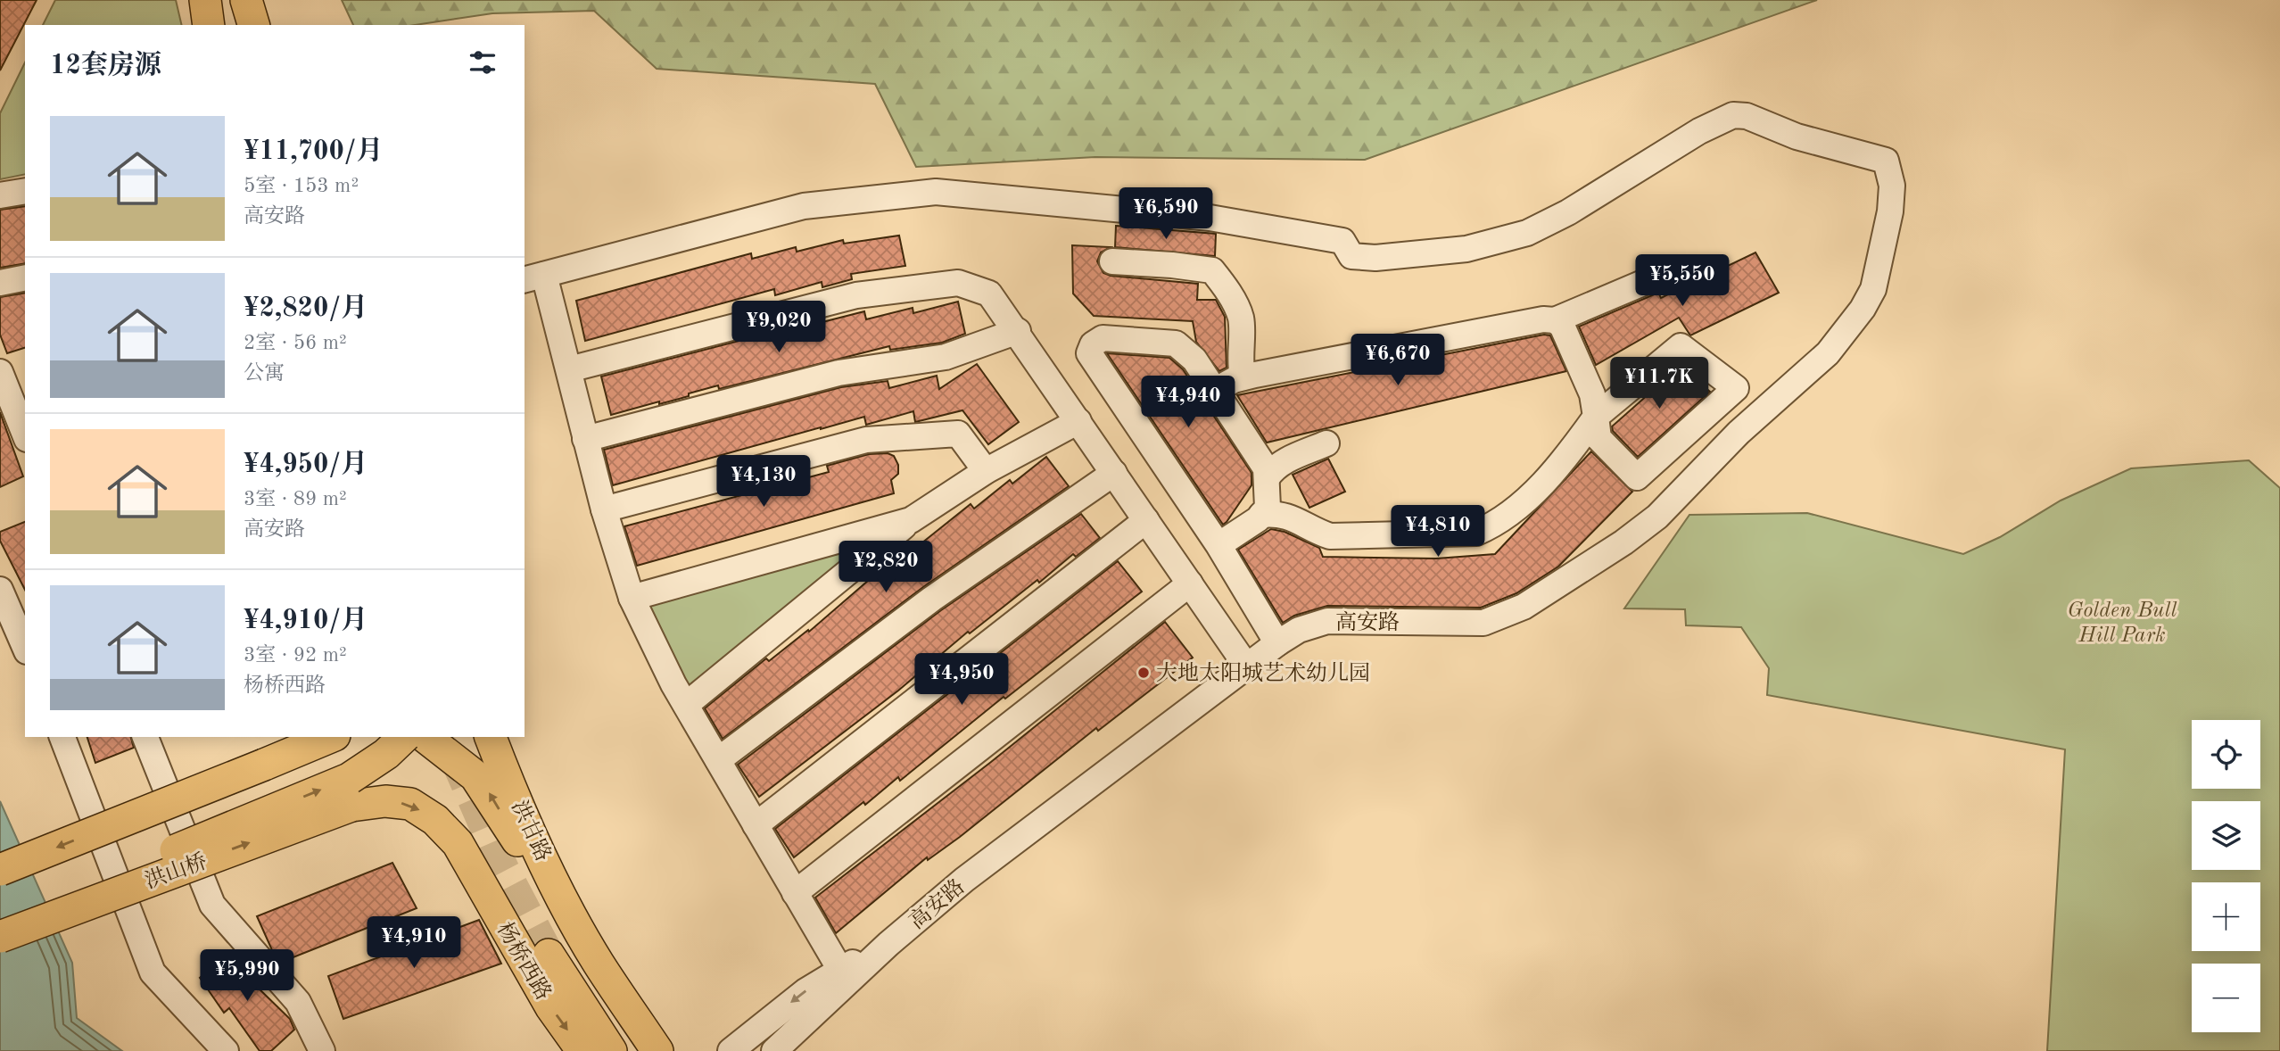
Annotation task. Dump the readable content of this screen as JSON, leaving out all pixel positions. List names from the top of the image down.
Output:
{
  "streets": {
    "main road": ["洪甘路", "洪山桥", "杨桥西路"],
    "street": ["高安路"]
  },
  "crossings": [
    ["洪山桥", "杨桥西路"]
  ],
  "parks": ["Golden Bull Hill Park"],
  "places": ["大地太阳城艺术幼儿园"],
  "page": {
    "heading": "12套房源",
    "list": [
      {
        "name": "¥11,700/月",
        "note": "5室 · 153 m² · 高安路"
      },
      {
        "name": "¥2,820/月",
        "note": "2室 · 56 m² · 公寓"
      },
      {
        "name": "¥4,950/月",
        "note": "3室 · 89 m² · 高安路"
      },
      {
        "name": "¥4,910/月",
        "note": "3室 · 92 m² · 杨桥西路"
      }
    ],
    "price": [
      "¥6,590",
      "¥5,550",
      "¥9,020",
      "¥6,670",
      "¥11.7K",
      "¥4,940",
      "¥4,130",
      "¥4,810",
      "¥2,820",
      "¥4,950",
      "¥4,910",
      "¥5,990"
    ],
    "map_buttons": ["+", "−"]
  }
}
